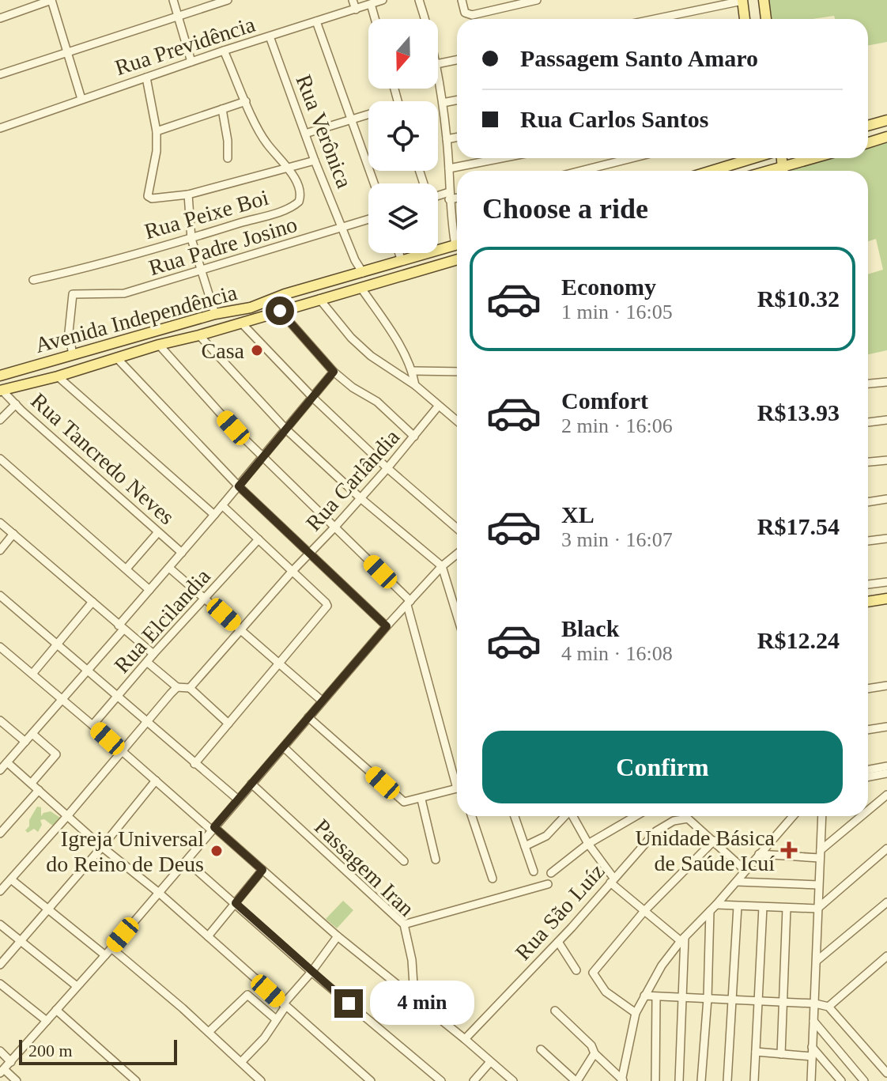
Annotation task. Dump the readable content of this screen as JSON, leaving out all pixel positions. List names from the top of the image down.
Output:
{
  "streets": {
    "main road": ["Avenida Independência"],
    "street": [
      "Rua Previdência",
      "Rua Verônica",
      "Rua Peixe Boi",
      "Rua Padre Josino",
      "Rua Tancredo Neves",
      "Rua Carlândia",
      "Rua Elcilandia",
      "Passagem Iran",
      "Rua São Luíz"
    ]
  },
  "crossings": [
    ["Rua Previdência", "Rua Verônica"],
    ["Rua Verônica", "Rua Padre Josino"],
    ["Rua Verônica", "Avenida Independência"],
    ["Rua Padre Josino", "Avenida Independência"],
    ["Avenida Independência", "Rua Tancredo Neves"]
  ],
  "places": {
    "other": ["Casa", "Igreja Universal do Reino de Deus"],
    "health": ["Unidade Básica de Saúde Icuí"]
  },
  "scale_bar": "200 m",
  "north": "bottom",
  "page": {
    "banner": ["Passagem Santo Amaro", "Rua Carlos Santos"],
    "heading": "Choose a ride",
    "list": [
      {
        "name": "Economy",
        "note": "1 min · 16:05",
        "value": "R$10.32"
      },
      {
        "name": "Comfort",
        "note": "2 min · 16:06",
        "value": "R$13.93"
      },
      {
        "name": "XL",
        "note": "3 min · 16:07",
        "value": "R$17.54"
      },
      {
        "name": "Black",
        "note": "4 min · 16:08",
        "value": "R$12.24"
      }
    ],
    "buttons": "Confirm",
    "bubble": "4 min",
    "scale": "200 m"
  }
}
